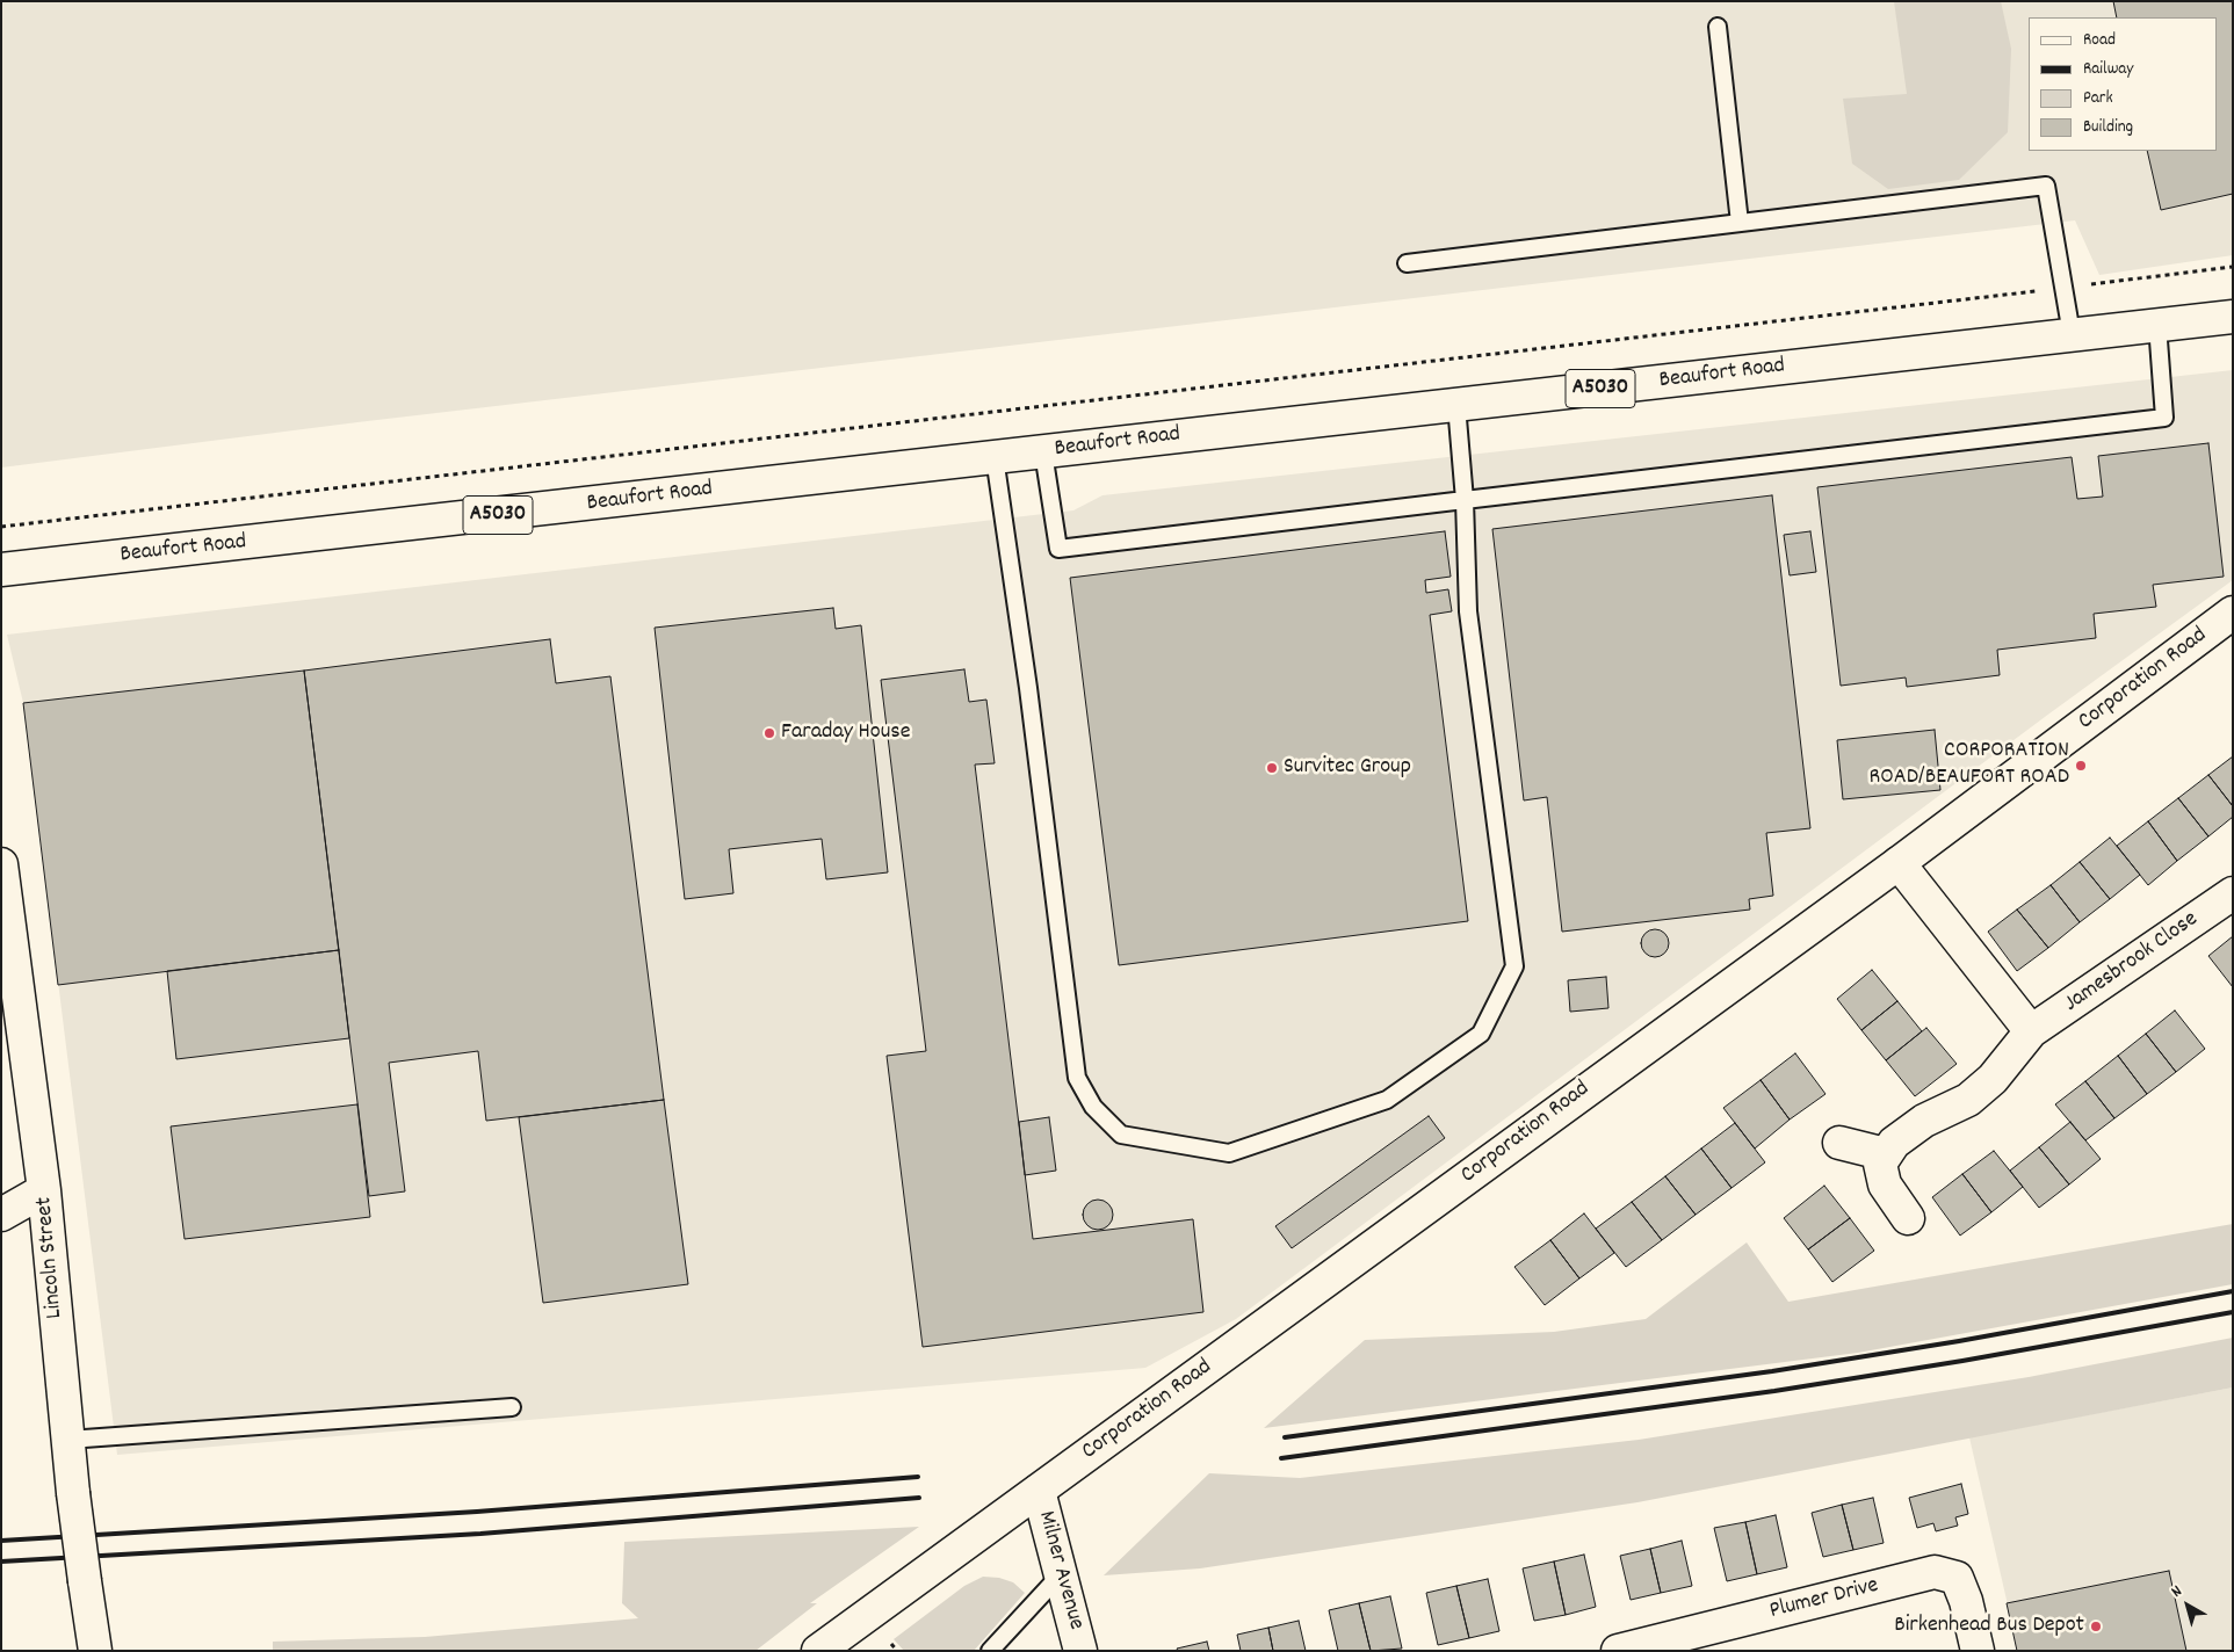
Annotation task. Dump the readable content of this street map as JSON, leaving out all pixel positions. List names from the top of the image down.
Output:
{
  "streets": {
    "street": [
      "Beaufort Road",
      "A5030",
      "Corporation Road",
      "Jamesbrook Close",
      "Lincoln Street",
      "Milner Avenue",
      "Plumer Drive"
    ]
  },
  "crossings": [
    ["Corporation Road", "Milner Avenue"]
  ],
  "places": [
    "Faraday House",
    "CORPORATION ROAD/BEAUFORT ROAD",
    "Survitec Group",
    "Birkenhead Bus Depot"
  ],
  "legend": [
    "Road",
    "Railway",
    "Park",
    "Building"
  ],
  "north": "top left"
}
